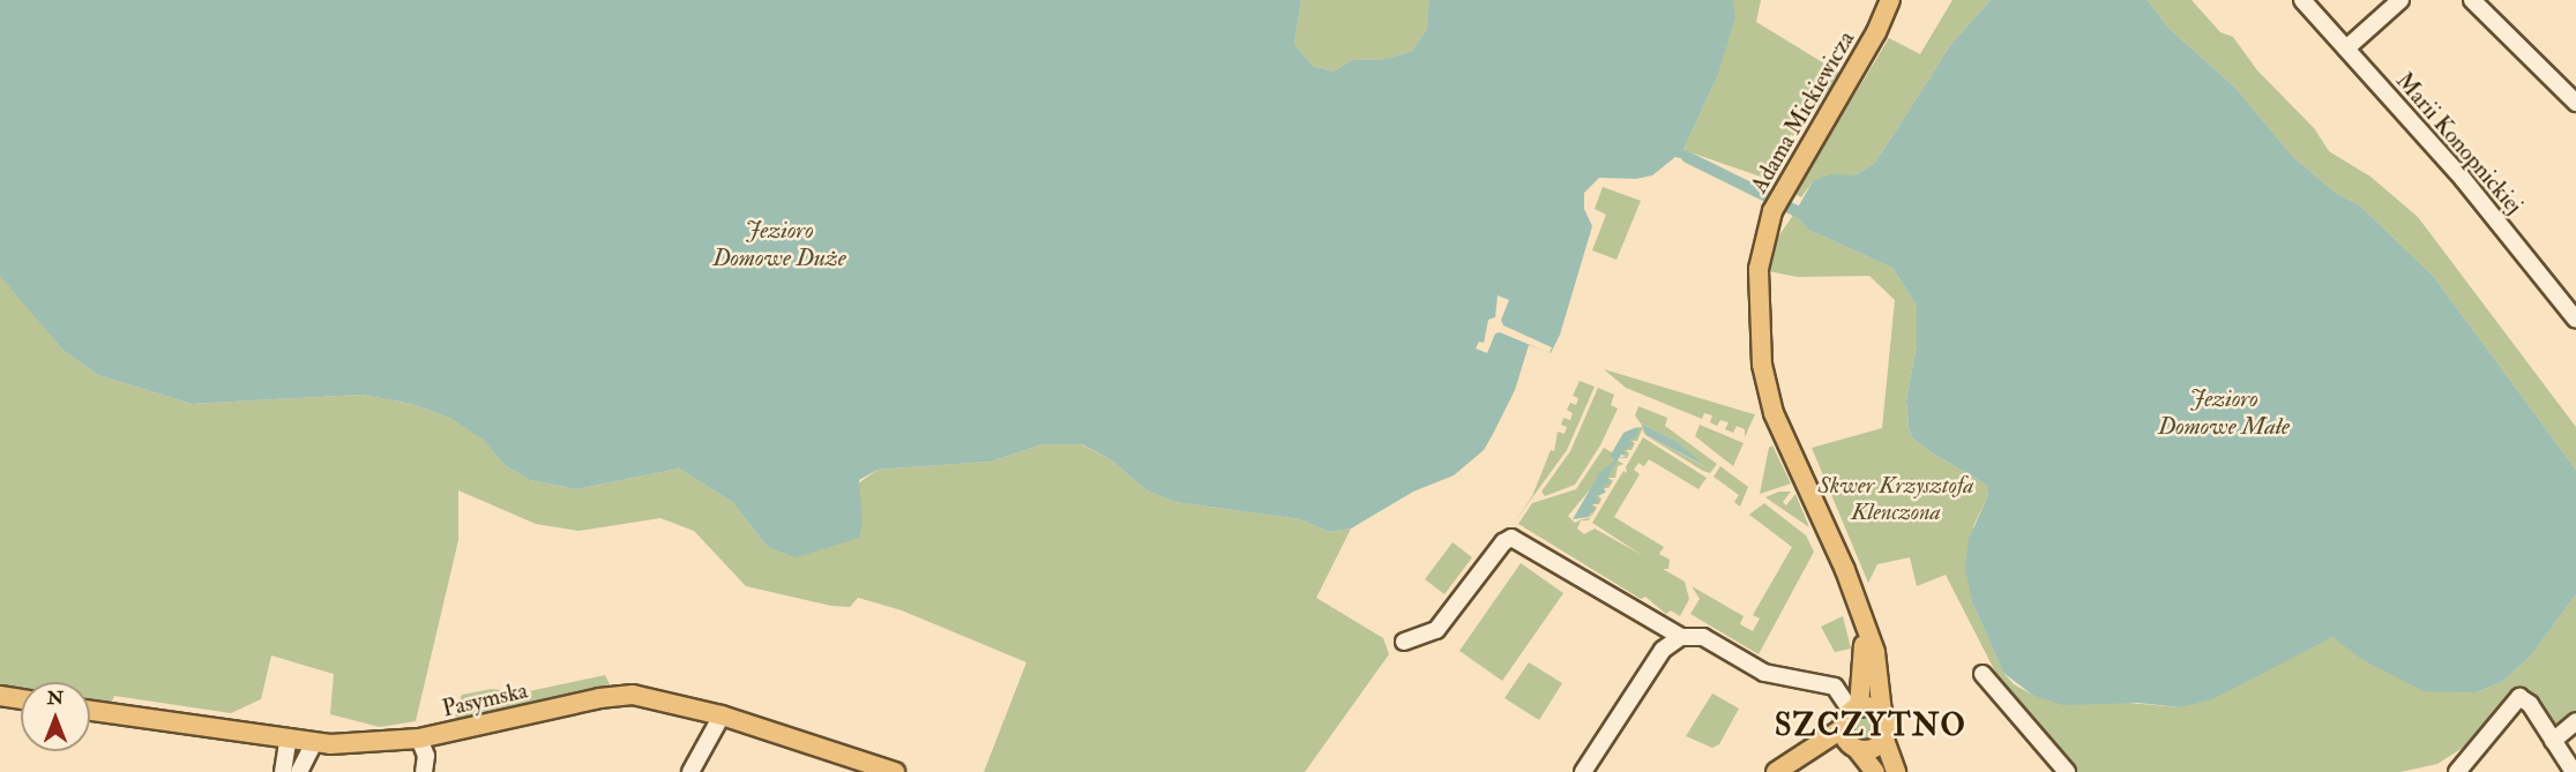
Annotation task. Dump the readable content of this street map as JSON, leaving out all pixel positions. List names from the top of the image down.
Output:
{
  "streets": {
    "main road": ["Adama Mickiewicza", "Pasymska"],
    "street": ["Marii Konopnickiej"]
  },
  "districts": ["SZCZYTNO"],
  "water": ["Jezioro Domowe Duże", "Jezioro Domowe Małe"],
  "parks": ["Skwer Krzysztofa Klenczona"],
  "north": "top"
}
